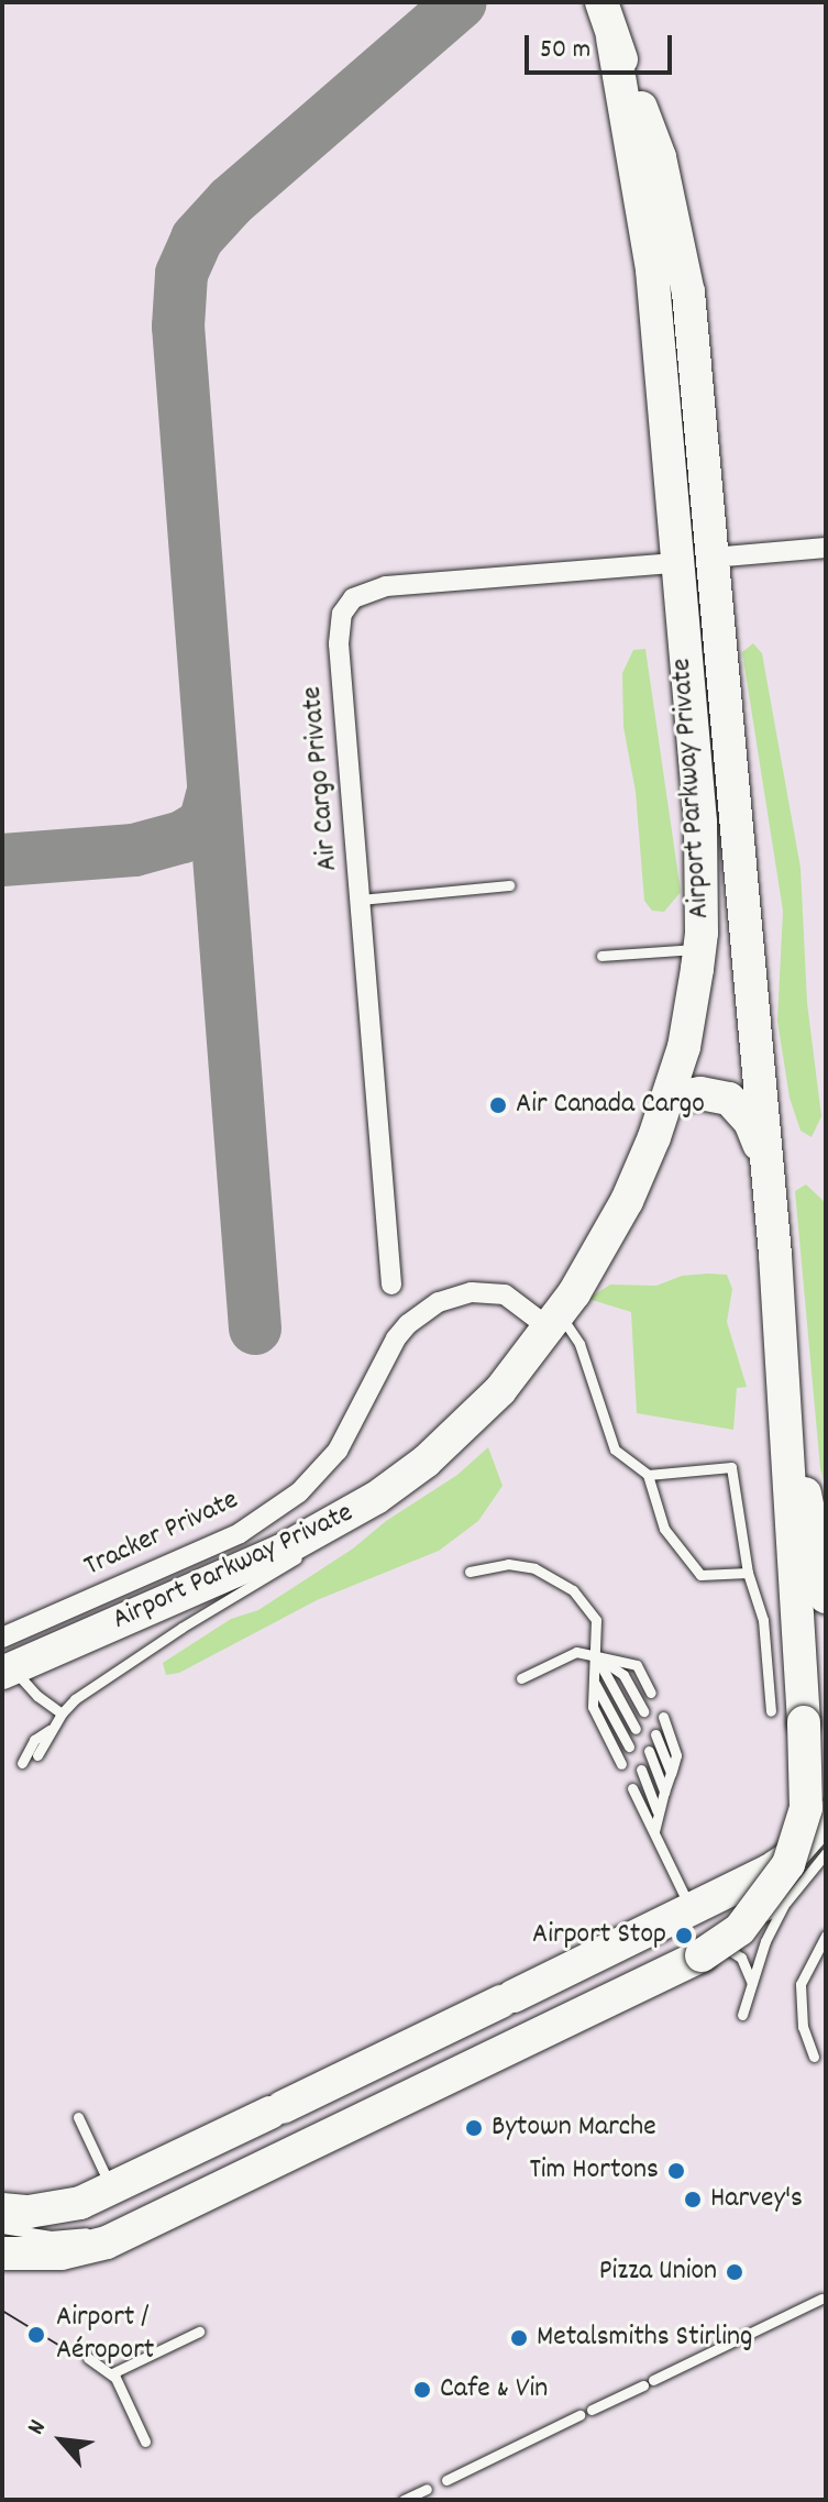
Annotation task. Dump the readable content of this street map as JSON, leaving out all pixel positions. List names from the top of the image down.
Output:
{
  "streets": {
    "highway": ["Airport Parkway Private"],
    "street": ["Air Cargo Private", "Tracker Private"]
  },
  "crossings": [
    ["Air Cargo Private", "Airport Parkway Private"],
    ["Airport Parkway Private", "Tracker Private"]
  ],
  "places": [
    "Air Canada Cargo",
    "Airport Stop",
    "Bytown Marche",
    "Tim Hortons",
    "Harvey's",
    "Pizza Union",
    "Airport / Aéroport",
    "Metalsmiths Stirling",
    "Cafe & Vin"
  ],
  "scale_bar": "50 m",
  "north": "top left"
}
